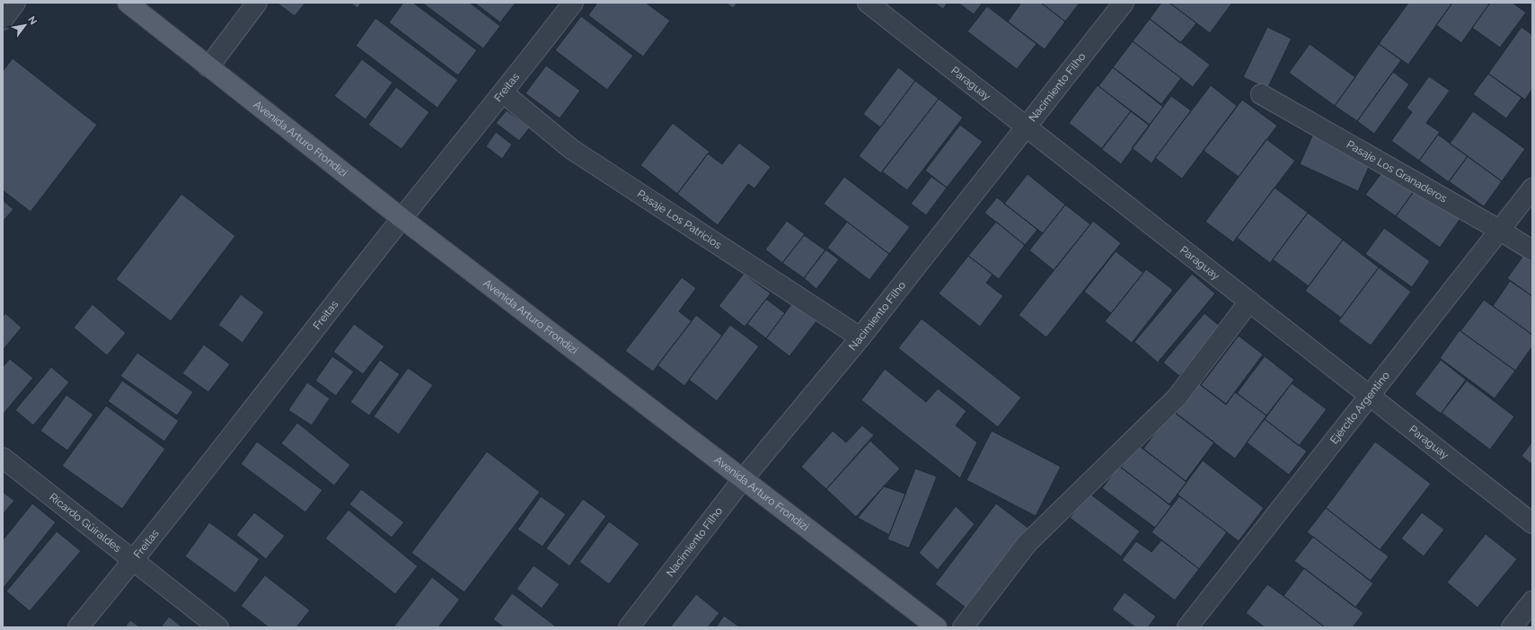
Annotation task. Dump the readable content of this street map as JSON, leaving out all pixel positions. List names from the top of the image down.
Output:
{
  "streets": {
    "main road": ["Avenida Arturo Frondizi"],
    "street": [
      "Paraguay",
      "Freitas",
      "Nacimiento Filho",
      "Pasaje Los Granaderos",
      "Pasaje Los Patricios",
      "Ejército Argentino",
      "Ricardo Güiraldes"
    ]
  },
  "crossings": [
    ["Paraguay", "Nacimiento Filho"],
    ["Paraguay", "Ejército Argentino"],
    ["Freitas", "Avenida Arturo Frondizi"],
    ["Freitas", "Pasaje Los Patricios"],
    ["Freitas", "Ricardo Güiraldes"],
    ["Nacimiento Filho", "Avenida Arturo Frondizi"],
    ["Nacimiento Filho", "Pasaje Los Patricios"],
    ["Pasaje Los Granaderos", "Ejército Argentino"]
  ],
  "north": "top right"
}
